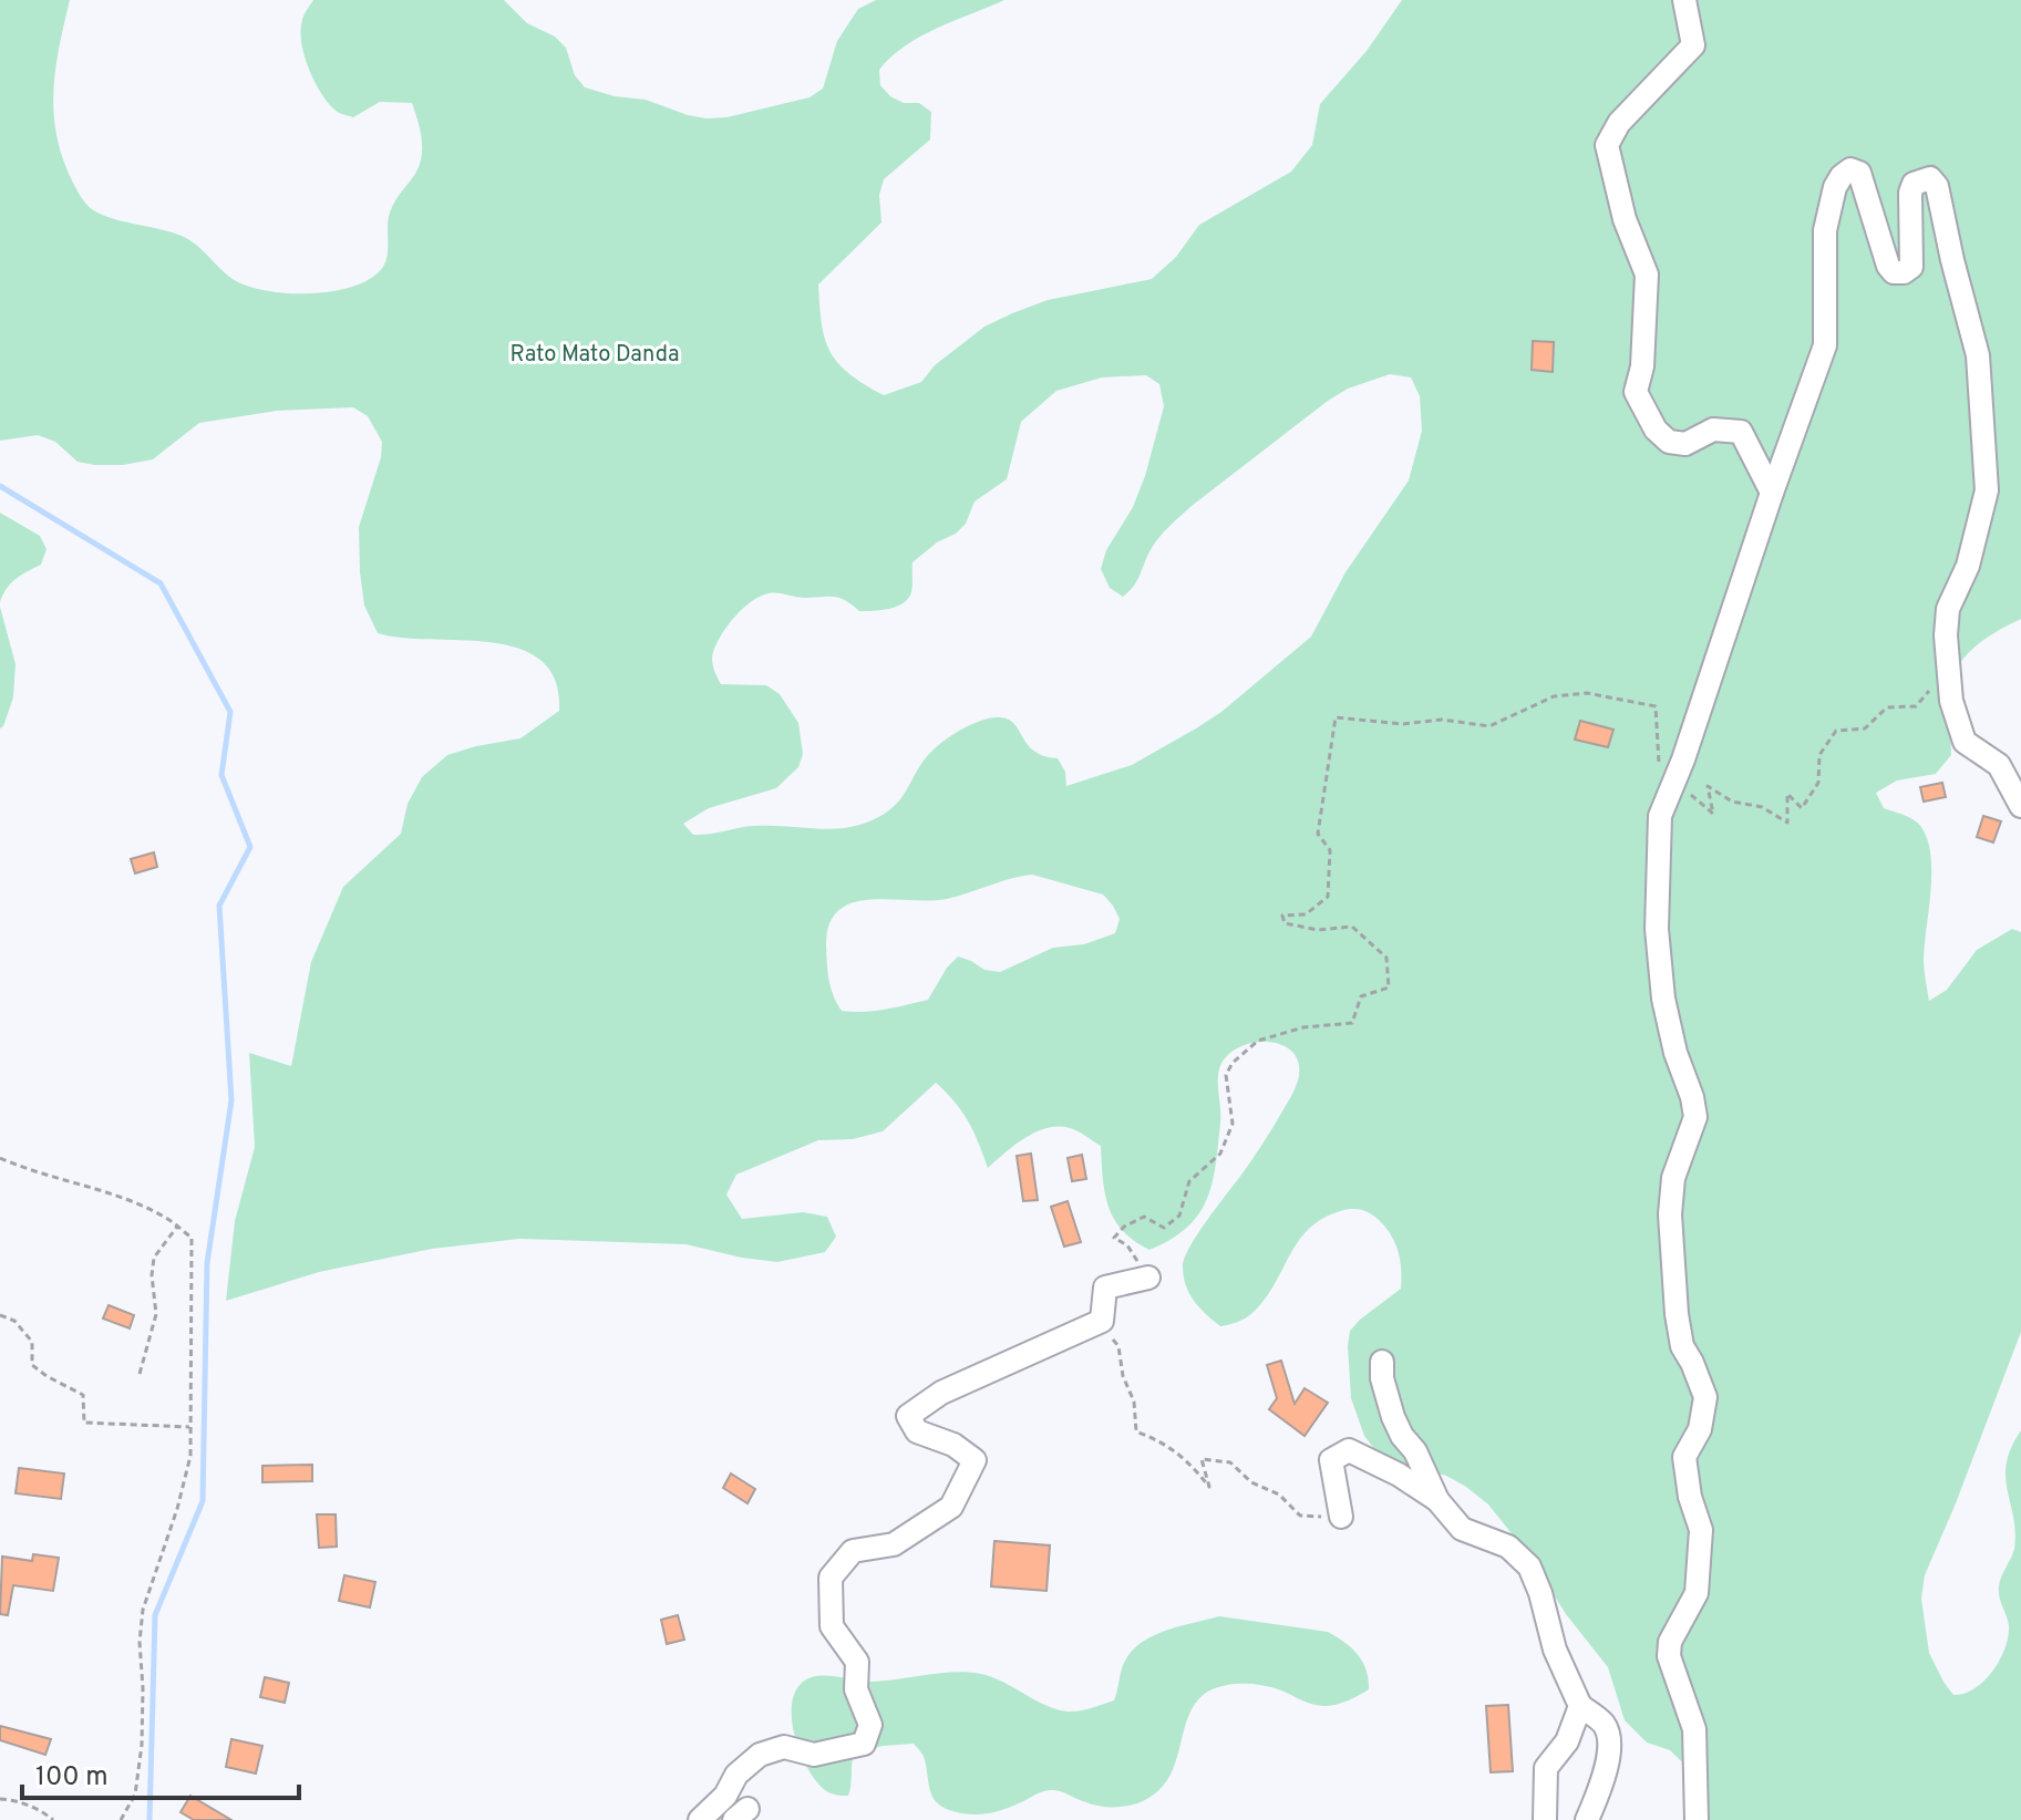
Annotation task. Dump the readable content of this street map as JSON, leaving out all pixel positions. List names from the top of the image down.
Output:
{
  "parks": ["Rato Mato Danda"],
  "scale_bar": "100 m"
}
